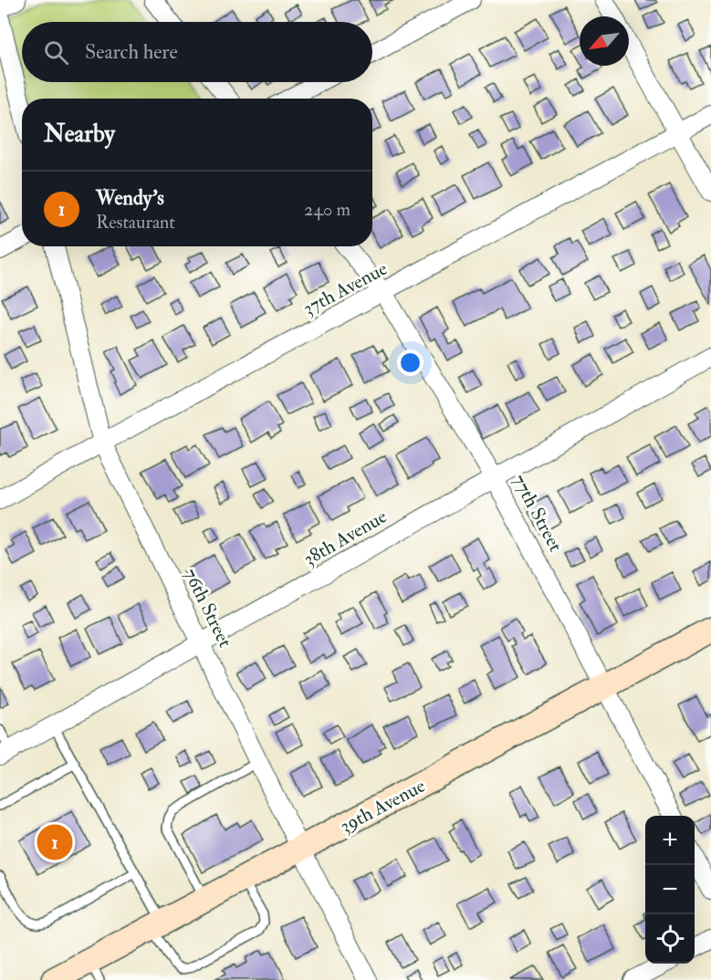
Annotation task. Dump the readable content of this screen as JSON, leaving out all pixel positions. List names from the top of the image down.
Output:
{
  "streets": {
    "main road": ["39th Avenue"],
    "street": [
      "37th Avenue",
      "77th Street",
      "38th Avenue",
      "76th Street"
    ]
  },
  "crossings": [
    ["37th Avenue", "77th Street"],
    ["37th Avenue", "76th Street"],
    ["77th Street", "38th Avenue"],
    ["77th Street", "39th Avenue"],
    ["38th Avenue", "76th Street"],
    ["76th Street", "39th Avenue"]
  ],
  "north": "bottom left",
  "page": {
    "search": "Search here",
    "heading": "Nearby",
    "list": [
      {
        "mark": "1",
        "name": "Wendy's",
        "note": "Restaurant",
        "value": "240 m"
      }
    ],
    "map_buttons": ["+", "−"],
    "pins": "1"
  }
}
